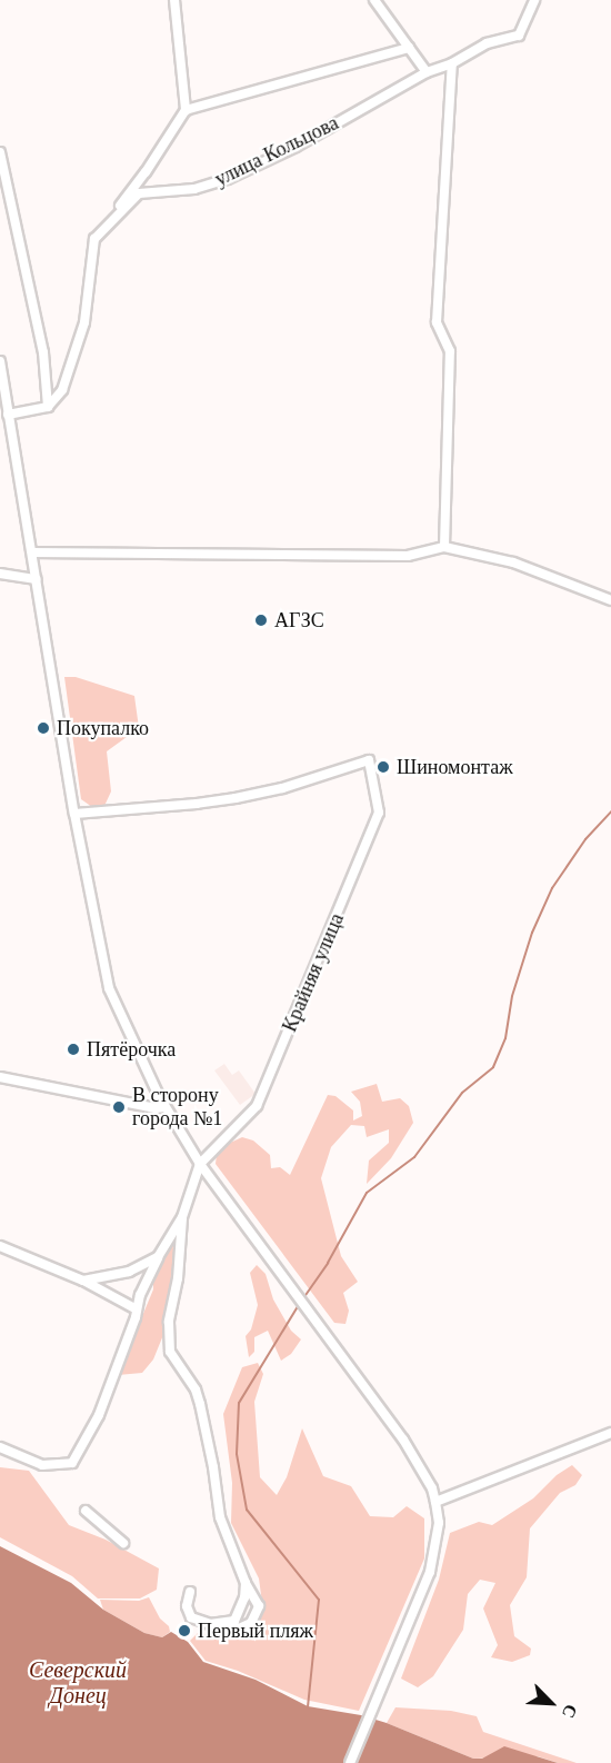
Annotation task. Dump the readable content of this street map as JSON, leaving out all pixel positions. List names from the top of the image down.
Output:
{
  "streets": {
    "street": ["улица Кольцова", "Крайняя улица"]
  },
  "water": ["Северский Донец"],
  "places": [
    "АГЗС",
    "Покупалко",
    "Шиномонтаж",
    "Пятёрочка",
    "В сторону города №1",
    "Первый пляж"
  ],
  "north": "bottom right"
}
